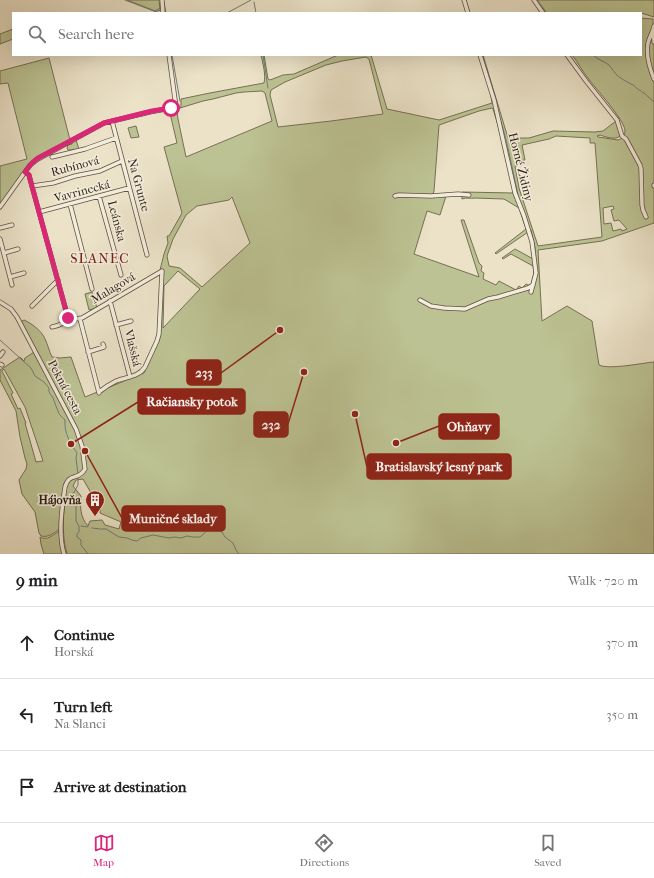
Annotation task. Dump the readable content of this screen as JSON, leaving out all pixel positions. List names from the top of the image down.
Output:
{
  "streets": {
    "street": [
      "Rubínová",
      "Horné Židiny",
      "Na Grunte",
      "Vavrinecká",
      "Leánska",
      "Malagová",
      "Vlašská",
      "Pekná cesta"
    ]
  },
  "crossings": [
    ["Rubínová", "Na Grunte"],
    ["Na Grunte", "Vavrinecká"],
    ["Vavrinecká", "Leánska"],
    ["Malagová", "Vlašská"]
  ],
  "districts": ["SLANEC"],
  "places": {
    "other": [
      "233",
      "232",
      "Bratislavský lesný park",
      "Ohňavy",
      "Račiansky potok",
      "Muničné sklady"
    ],
    "building": ["Hájovňa"]
  },
  "page": {
    "search": "Search here",
    "heading": ["9 min", "Walk · 720 m"],
    "list": [
      ["Continue", "Horská", "370 m"],
      ["Turn left", "Na Slanci", "350 m"],
      "Arrive at destination"
    ],
    "nav": ["Map", "Directions", "Saved"]
  }
}
